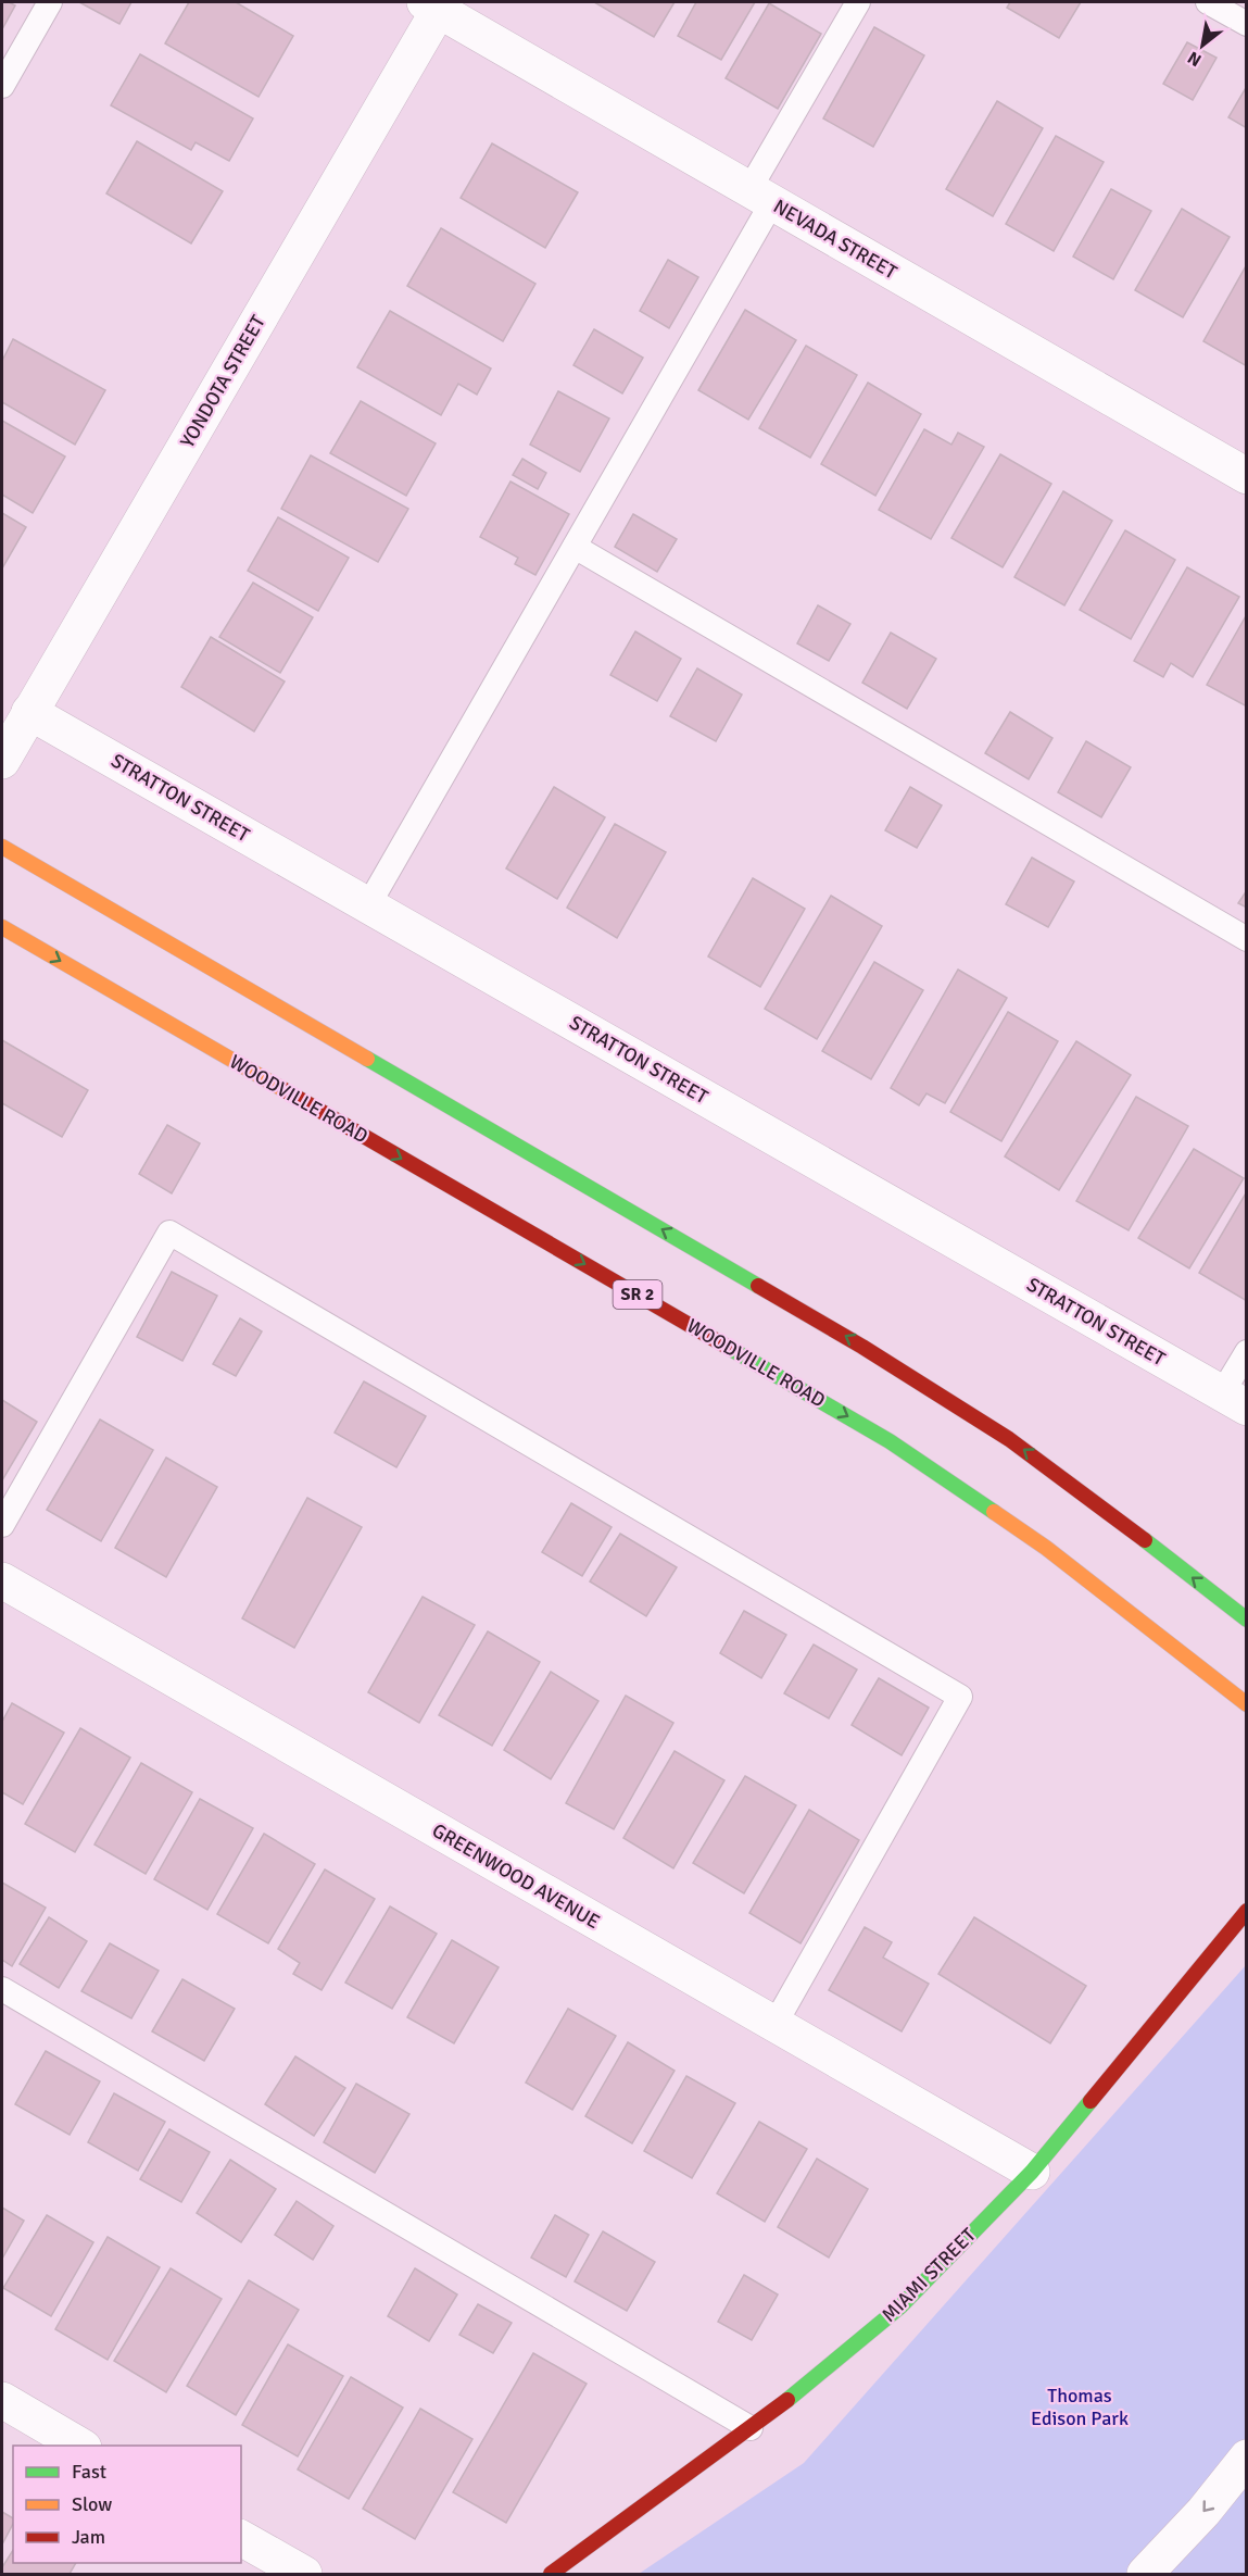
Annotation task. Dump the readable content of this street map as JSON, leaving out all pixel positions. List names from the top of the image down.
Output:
{
  "streets": {
    "main road": ["WOODVILLE ROAD", "SR 2", "MIAMI STREET"],
    "street": [
      "NEVADA STREET",
      "YONDOTA STREET",
      "STRATTON STREET",
      "GREENWOOD AVENUE"
    ]
  },
  "crossings": [
    ["NEVADA STREET", "YONDOTA STREET"],
    ["YONDOTA STREET", "STRATTON STREET"],
    ["GREENWOOD AVENUE", "MIAMI STREET"]
  ],
  "parks": ["Thomas Edison Park"],
  "legend": ["Fast", "Slow", "Jam"],
  "north": "bottom left"
}
